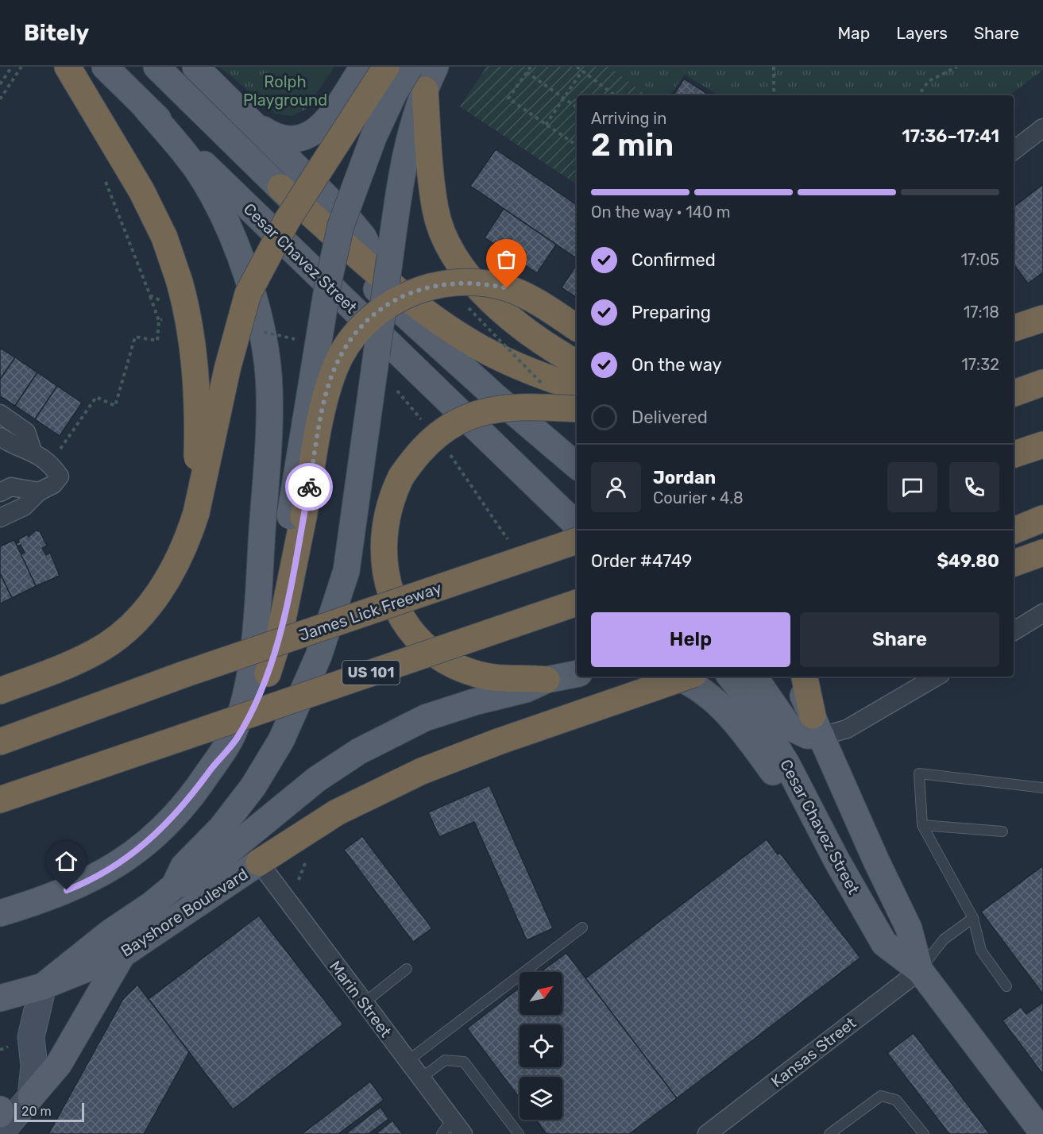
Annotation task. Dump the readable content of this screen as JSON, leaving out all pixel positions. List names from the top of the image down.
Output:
{
  "streets": {
    "highway": ["James Lick Freeway", "US 101"],
    "main road": ["Cesar Chavez Street", "Bayshore Boulevard"],
    "street": ["Marin Street", "Kansas Street"]
  },
  "crossings": [
    ["Cesar Chavez Street", "Kansas Street"],
    ["Bayshore Boulevard", "Marin Street"]
  ],
  "parks": ["Rolph Playground"],
  "scale_bar": "20 m",
  "north": "top right",
  "page": {
    "header": "Bitely",
    "nav": ["Map", "Layers", "Share"],
    "heading": ["2 min", "Arriving in", "17:36–17:41"],
    "panel": [
      "Jordan",
      "Courier · 4.8",
      "Order #4749",
      "$49.80"
    ],
    "bar": "On the way · 140 m",
    "list": [
      ["Confirmed", "17:05"],
      ["Preparing", "17:18"],
      ["On the way", "17:32"],
      "Delivered"
    ],
    "buttons": ["Help", "Share"],
    "scale": "20 m"
  }
}
